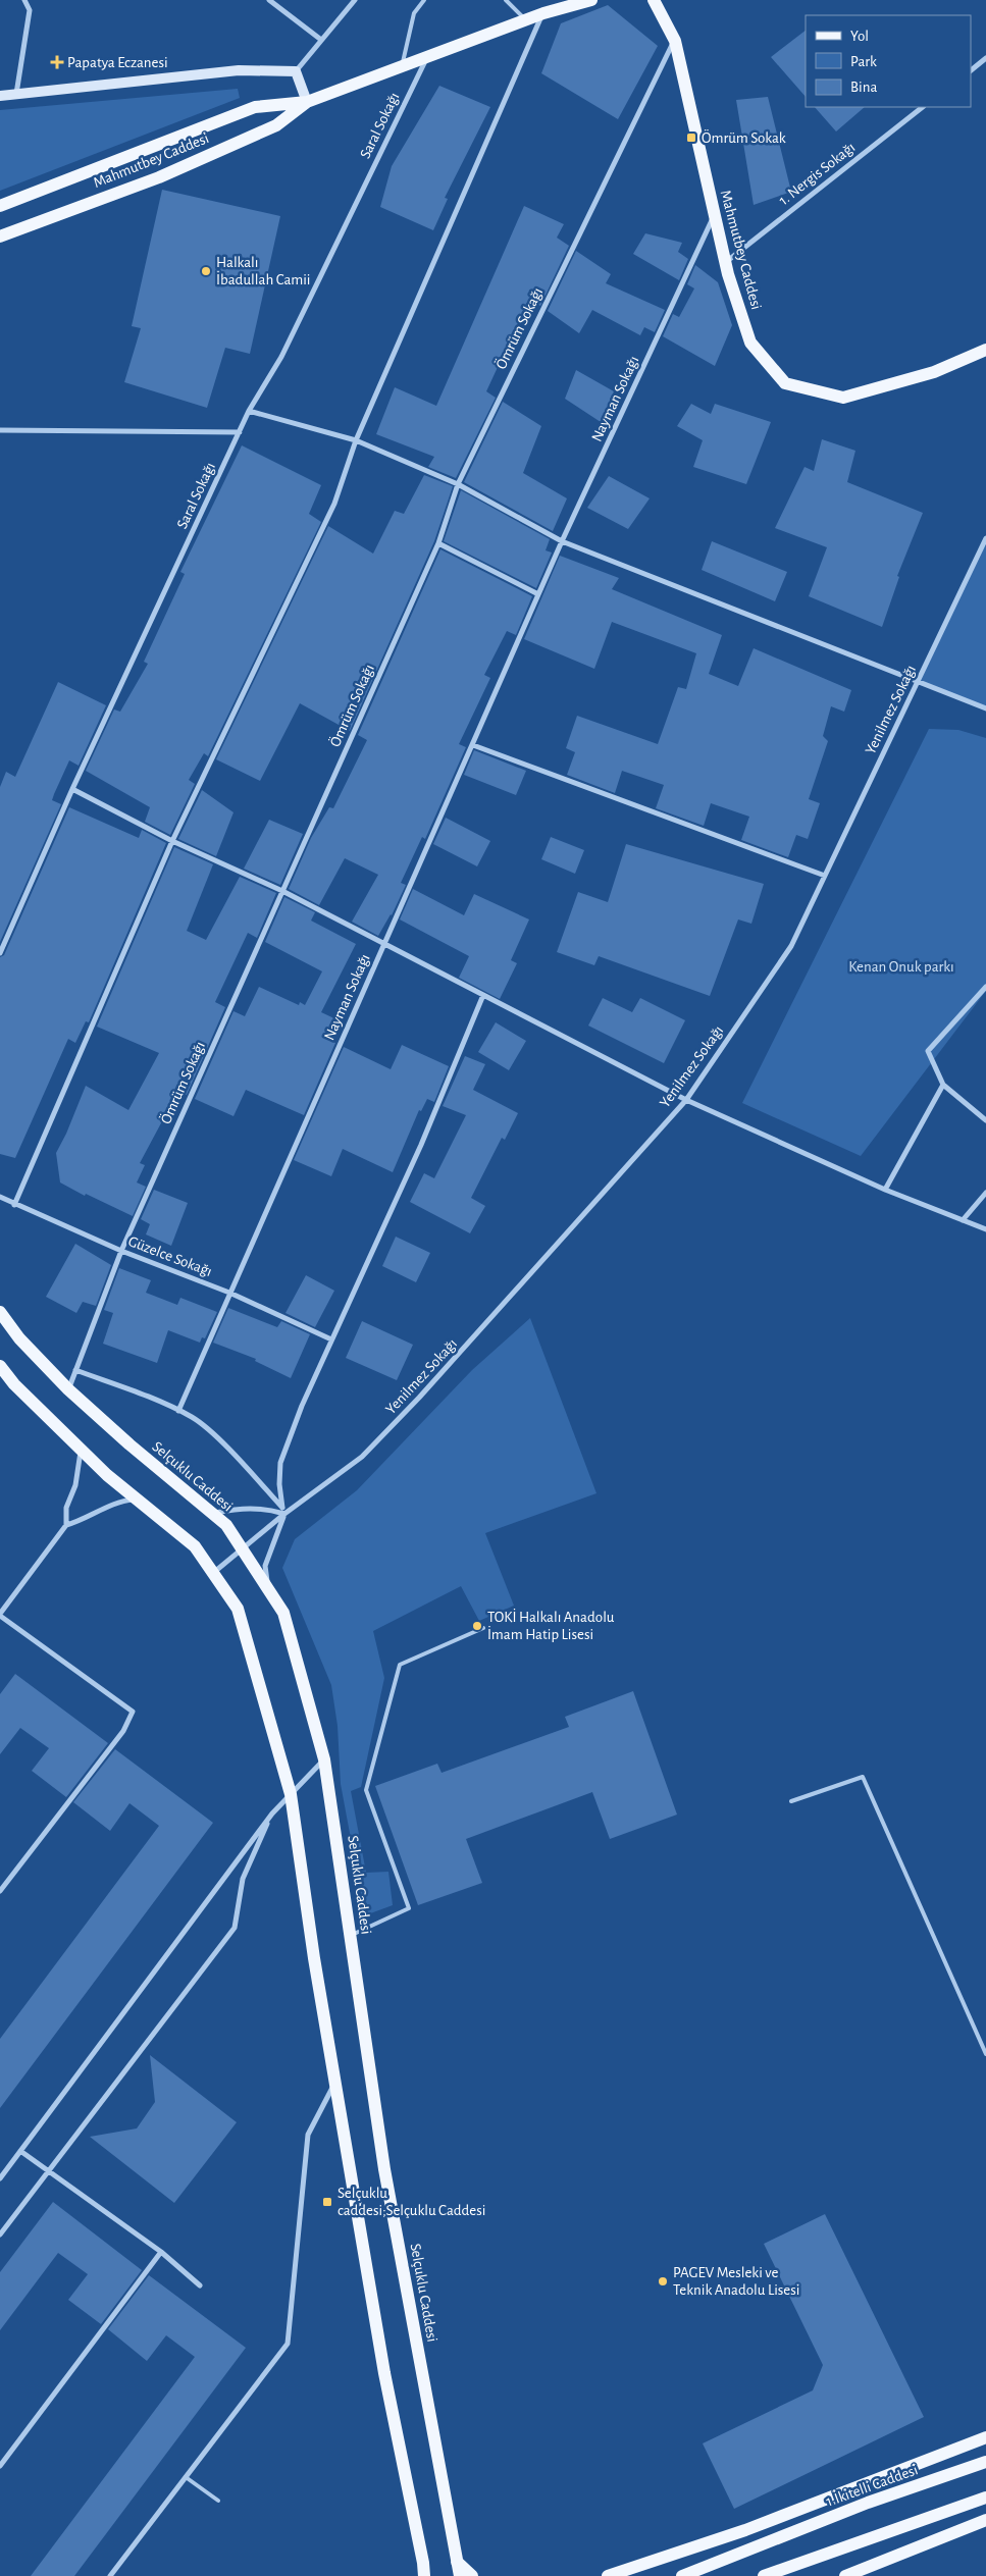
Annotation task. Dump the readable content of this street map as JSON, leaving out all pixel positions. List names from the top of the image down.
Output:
{
  "streets": {
    "main road": ["Mahmutbey Caddesi", "Selçuklu Caddesi", "1.İkitelli Caddesi"],
    "street": [
      "Saral Sokağı",
      "1. Nergis Sokağı",
      "Ömrüm Sokağı",
      "Nayman Sokağı",
      "Yenilmez Sokağı",
      "Güzelce Sokağı"
    ]
  },
  "crossings": [
    ["Saral Sokağı", "Mahmutbey Caddesi"],
    ["Mahmutbey Caddesi", "1. Nergis Sokağı"],
    ["Mahmutbey Caddesi", "Ömrüm Sokağı"],
    ["Mahmutbey Caddesi", "Nayman Sokağı"],
    ["Ömrüm Sokağı", "Güzelce Sokağı"],
    ["Ömrüm Sokağı", "Selçuklu Caddesi"],
    ["Nayman Sokağı", "Güzelce Sokağı"],
    ["Yenilmez Sokağı", "Selçuklu Caddesi"]
  ],
  "parks": ["Kenan Onuk parkı"],
  "places": {
    "health": ["Papatya Eczanesi"],
    "transit": ["Ömrüm Sokak", "Selçuklu caddesi;Selçuklu Caddesi"],
    "other": ["Halkalı İbadullah Camii", "TOKİ Halkalı Anadolu İmam Hatip Lisesi", "PAGEV Mesleki ve Teknik Anadolu Lisesi"]
  },
  "legend": ["Yol", "Park", "Bina"]
}
